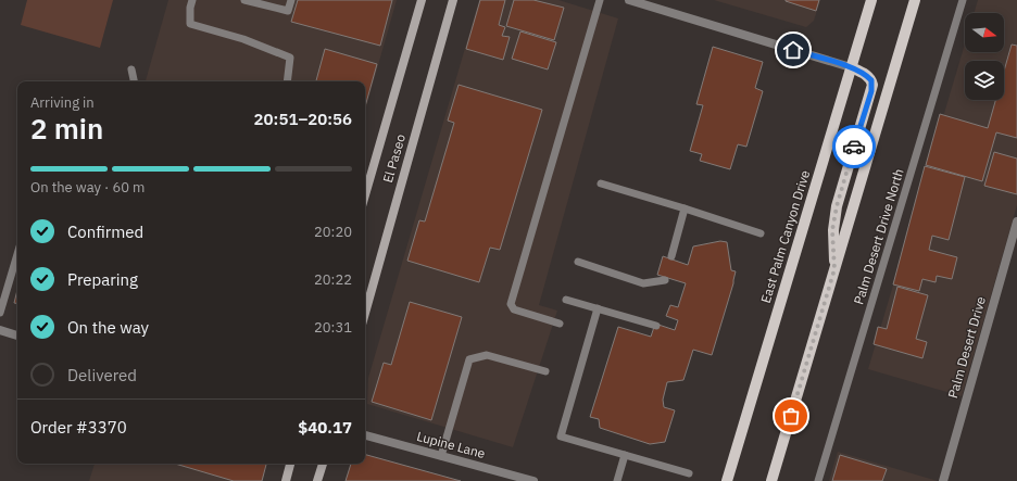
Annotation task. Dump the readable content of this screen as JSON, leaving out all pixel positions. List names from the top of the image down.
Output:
{
  "streets": {
    "main road": ["East Palm Canyon Drive"],
    "street": ["El Paseo", "Palm Desert Drive", "Lupine Lane"],
    "lane": ["Palm Desert Drive North"]
  },
  "north": "right",
  "page": {
    "heading": ["2 min", "Arriving in", "20:51–20:56"],
    "panel": ["Order #3370", "$40.17"],
    "bar": "On the way · 60 m",
    "list": [
      ["Confirmed", "20:20"],
      ["Preparing", "20:22"],
      ["On the way", "20:31"],
      "Delivered"
    ]
  }
}
